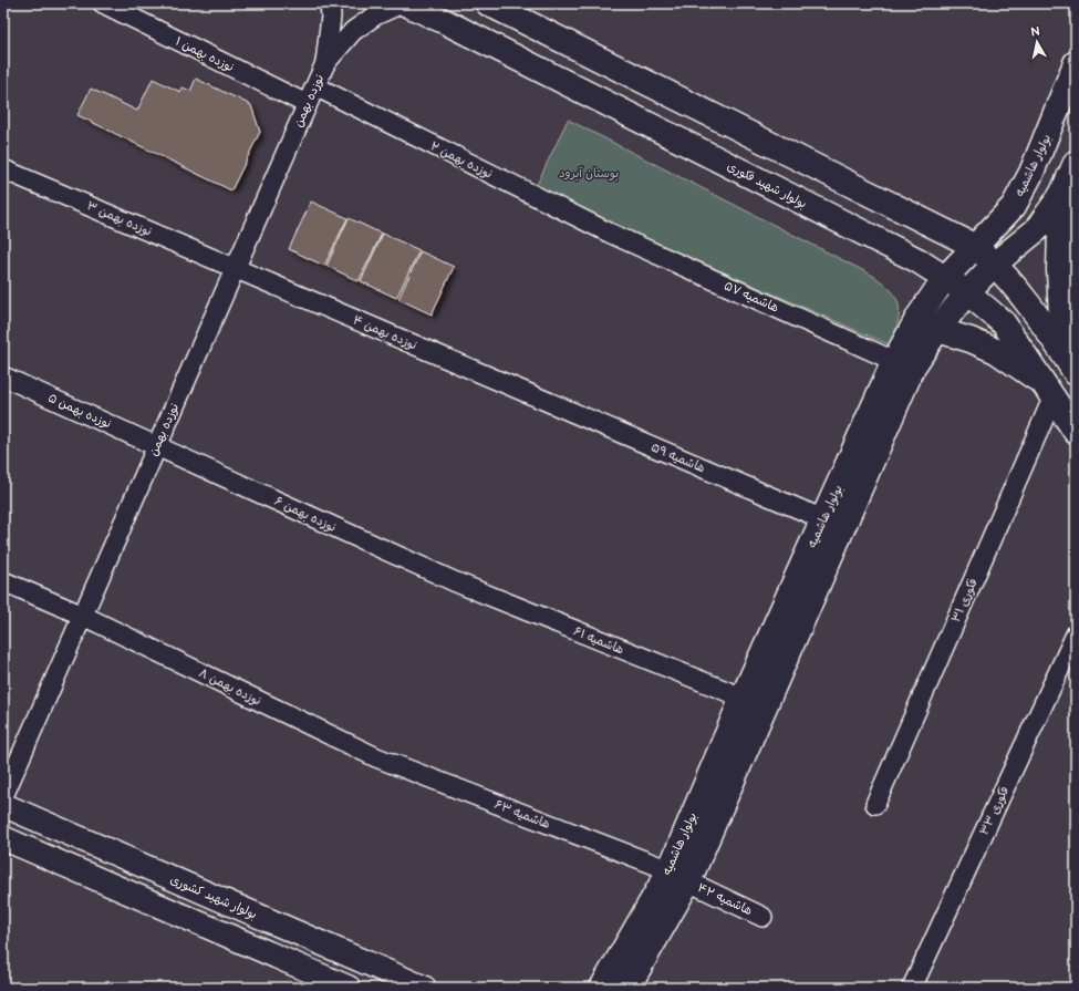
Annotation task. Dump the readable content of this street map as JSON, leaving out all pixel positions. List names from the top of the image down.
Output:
{
  "streets": {
    "main road": ["بولوار هاشمیه", "بولوار شهید فکوری"],
    "street": [
      "نوزده بهمن ۱",
      "نوزده بهمن",
      "نوزده بهمن ۲",
      "نوزده بهمن ۳",
      "هاشمیه ۵۷",
      "نوزده بهمن ۴",
      "نوزده بهمن ۵",
      "هاشمیه ۵۹",
      "نوزده بهمن ۶",
      "فکوری ۳۱",
      "هاشمیه ۶۱",
      "نوزده بهمن ۸",
      "فکوری ۳۳",
      "هاشمیه ۶۳",
      "بولوار شهید کشوری",
      "هاشمیه ۴۲"
    ]
  },
  "crossings": [
    ["نوزده بهمن ۱", "نوزده بهمن"],
    ["نوزده بهمن", "نوزده بهمن ۲"],
    ["نوزده بهمن", "نوزده بهمن ۳"],
    ["نوزده بهمن", "نوزده بهمن ۴"],
    ["نوزده بهمن", "نوزده بهمن ۵"],
    ["نوزده بهمن", "نوزده بهمن ۶"],
    ["نوزده بهمن", "نوزده بهمن ۸"],
    ["نوزده بهمن ۲", "هاشمیه ۵۷"],
    ["بولوار هاشمیه", "بولوار شهید فکوری"],
    ["بولوار هاشمیه", "هاشمیه ۵۷"],
    ["بولوار هاشمیه", "هاشمیه ۵۹"],
    ["بولوار هاشمیه", "هاشمیه ۶۱"],
    ["بولوار هاشمیه", "هاشمیه ۶۳"],
    ["بولوار هاشمیه", "هاشمیه ۴۲"],
    ["بولوار شهید فکوری", "فکوری ۳۱"],
    ["نوزده بهمن ۳", "نوزده بهمن ۴"],
    ["نوزده بهمن ۴", "هاشمیه ۵۹"],
    ["نوزده بهمن ۵", "نوزده بهمن ۶"],
    ["نوزده بهمن ۶", "هاشمیه ۶۱"],
    ["نوزده بهمن ۸", "هاشمیه ۶۳"],
    ["هاشمیه ۶۳", "هاشمیه ۴۲"]
  ],
  "parks": ["بوستان آبرود"],
  "north": "top"
}
